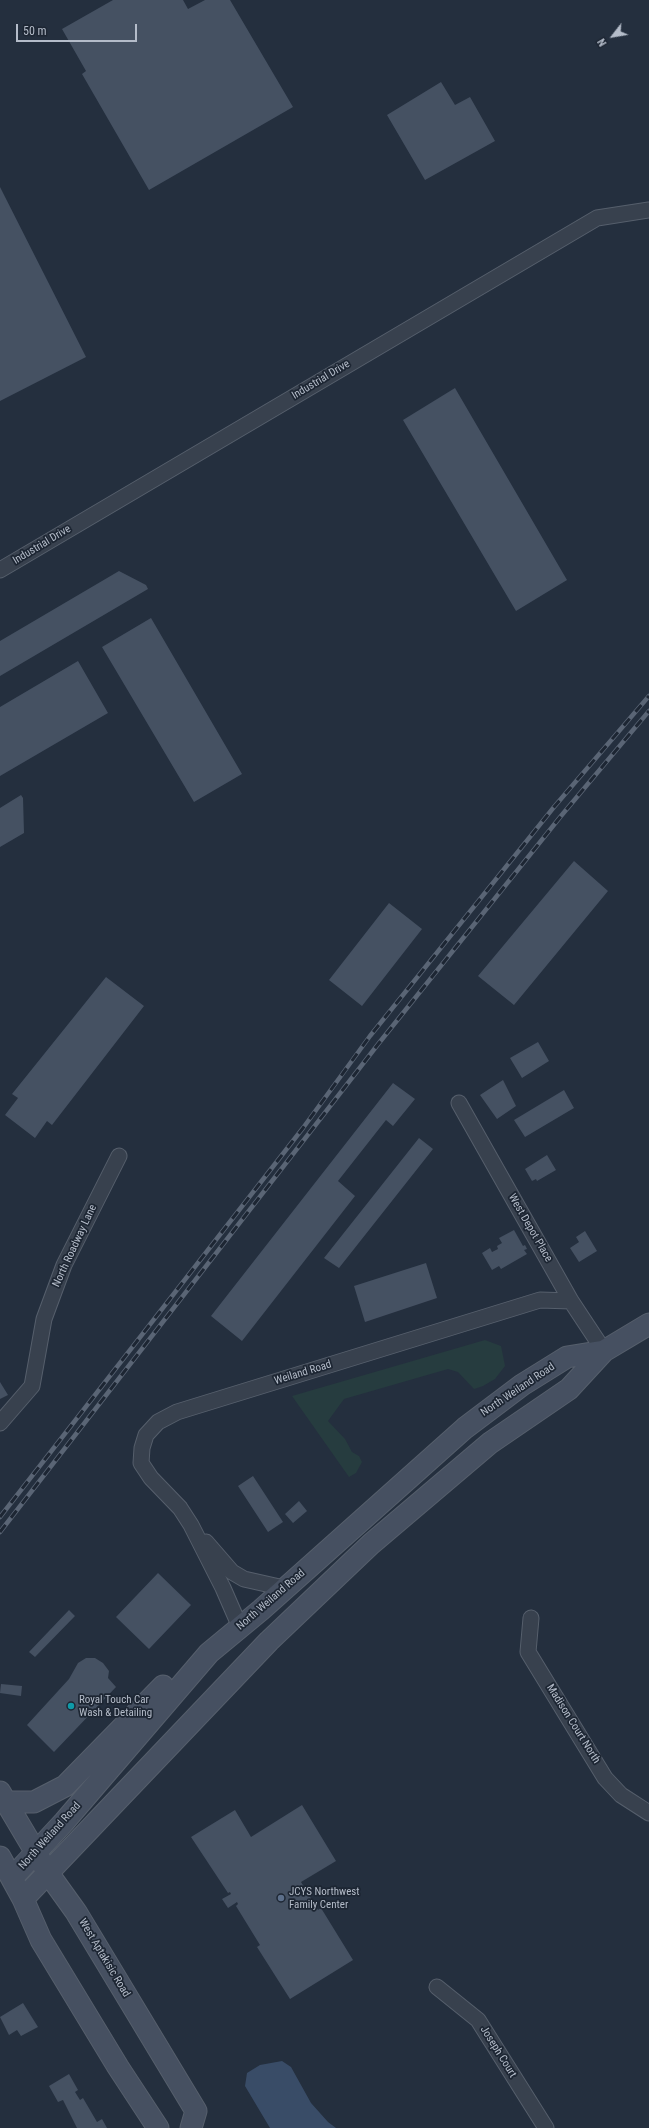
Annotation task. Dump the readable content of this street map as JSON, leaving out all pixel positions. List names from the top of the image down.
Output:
{
  "streets": {
    "main road": ["North Weiland Road", "West Aptakisic Road"],
    "street": [
      "Industrial Drive",
      "West Depot Place",
      "North Roadway Lane",
      "Weiland Road",
      "Madison Court North",
      "Joseph Court"
    ]
  },
  "crossings": [
    ["West Depot Place", "Weiland Road"],
    ["West Depot Place", "North Weiland Road"],
    ["Weiland Road", "North Weiland Road"],
    ["North Weiland Road", "West Aptakisic Road"]
  ],
  "places": ["Royal Touch Car Wash & Detailing", "JCYS Northwest Family Center"],
  "scale_bar": "50 m",
  "north": "bottom left"
}
